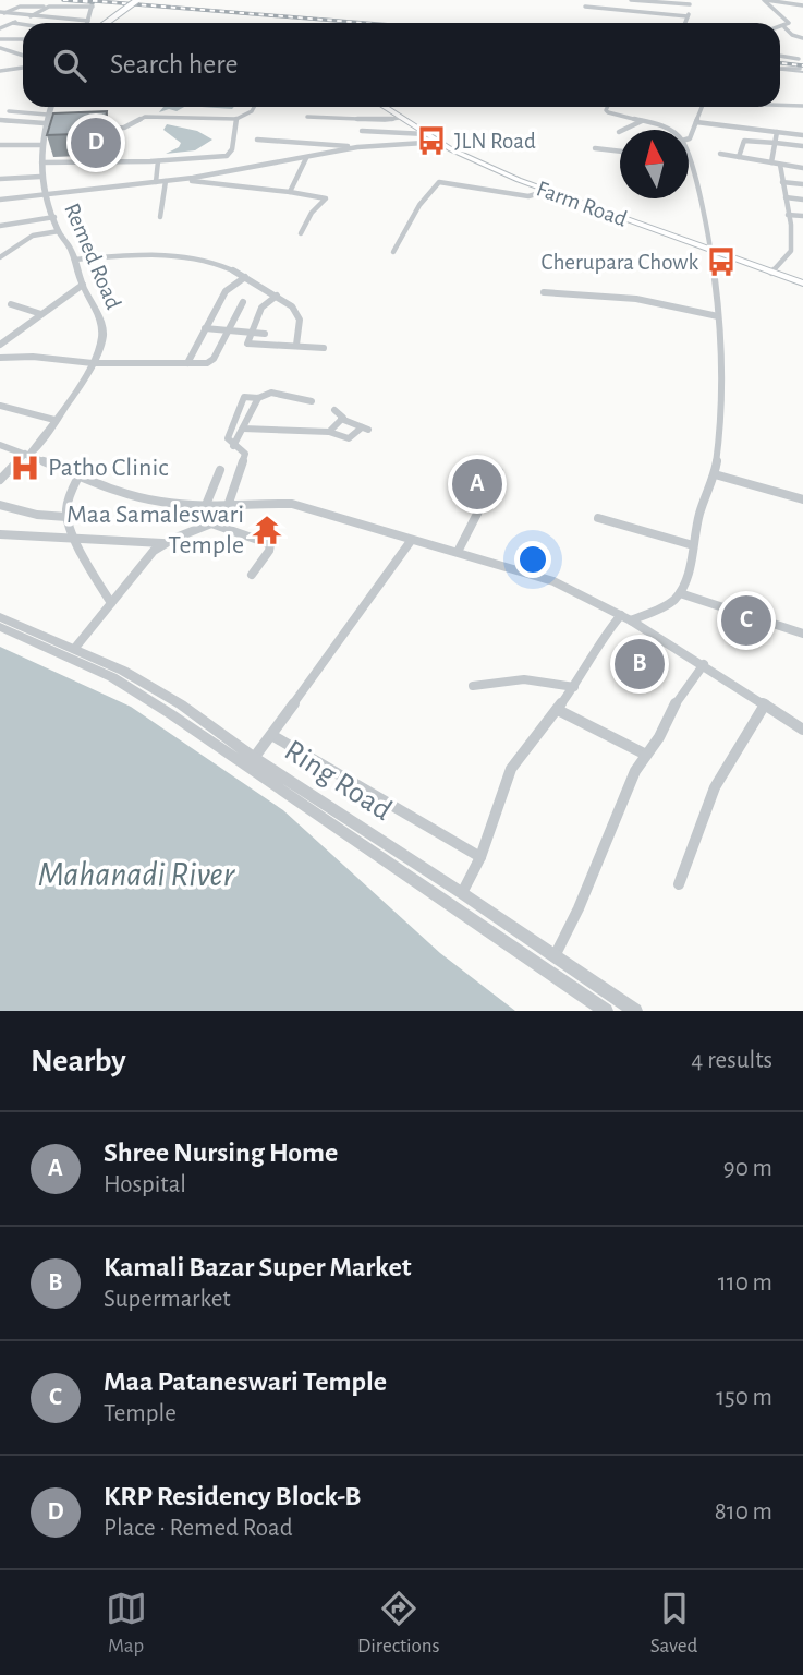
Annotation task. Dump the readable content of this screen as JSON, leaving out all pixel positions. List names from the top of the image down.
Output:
{
  "streets": {
    "main road": ["Farm Road"],
    "street": ["Remed Road", "Ring Road"]
  },
  "water": ["Mahanadi River"],
  "places": {
    "bus stop": ["JLN Road", "Cherupara Chowk"],
    "hospital": ["Patho Clinic"],
    "temple": ["Maa Samaleswari Temple"]
  },
  "north": "top",
  "page": {
    "search": "Search here",
    "pins": [
      "D",
      "A",
      "C",
      "B"
    ],
    "heading": ["Nearby", "4 results"],
    "list": [
      {
        "mark": "A",
        "name": "Shree Nursing Home",
        "note": "Hospital",
        "value": "90 m"
      },
      {
        "mark": "B",
        "name": "Kamali Bazar Super Market",
        "note": "Supermarket",
        "value": "110 m"
      },
      {
        "mark": "C",
        "name": "Maa Pataneswari Temple",
        "note": "Temple",
        "value": "150 m"
      },
      {
        "mark": "D",
        "name": "KRP Residency Block-B",
        "note": "Place · Remed Road",
        "value": "810 m"
      }
    ],
    "nav": ["Map", "Directions", "Saved"]
  }
}
